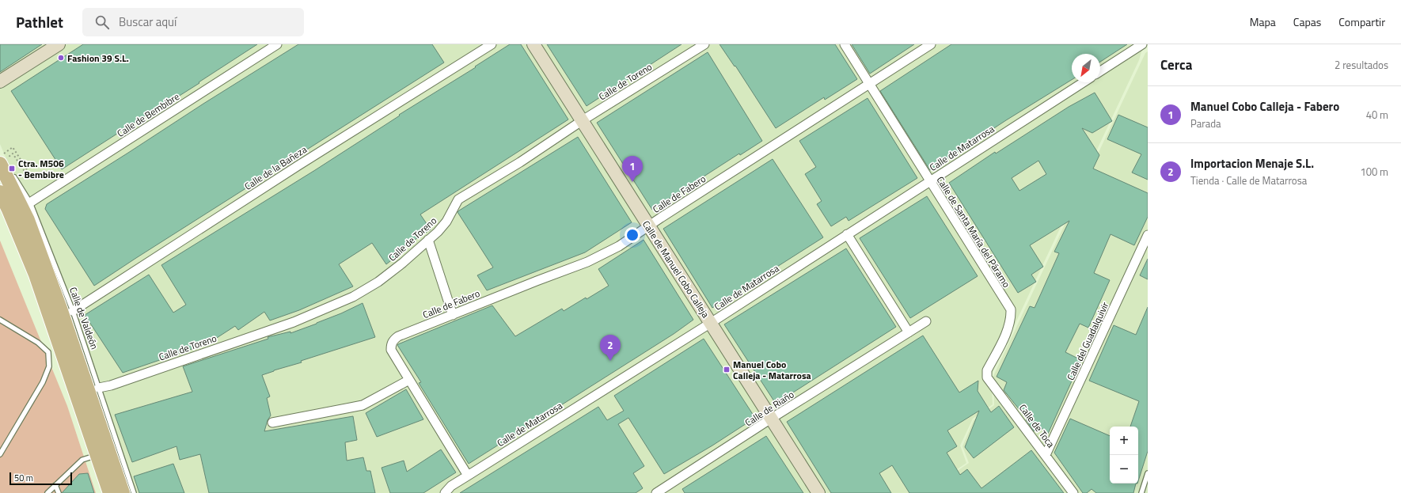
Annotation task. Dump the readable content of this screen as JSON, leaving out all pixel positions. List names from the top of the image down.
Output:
{
  "streets": {
    "street": [
      "Calle de Toreno",
      "Calle de Bembibre",
      "Calle de Matarrosa",
      "Calle de la Bañeza",
      "Calle de Fabero",
      "Calle de Santa María del Páramo",
      "Calle de Manuel Cobo Calleja",
      "Calle del Guadalquivir",
      "Calle de Riaño",
      "Calle de Toca"
    ],
    "lane": ["Calle de Valdeón"]
  },
  "crossings": [
    ["Calle de Toreno", "Calle de Manuel Cobo Calleja"],
    ["Calle de Toreno", "Calle de Valdeón"],
    ["Calle de Bembibre", "Calle de Valdeón"],
    ["Calle de Matarrosa", "Calle de Santa María del Páramo"],
    ["Calle de Matarrosa", "Calle de Manuel Cobo Calleja"],
    ["Calle de la Bañeza", "Calle de Valdeón"],
    ["Calle de Fabero", "Calle de Santa María del Páramo"],
    ["Calle de Fabero", "Calle de Manuel Cobo Calleja"],
    ["Calle de Santa María del Páramo", "Calle de Toca"],
    ["Calle de Manuel Cobo Calleja", "Calle de Riaño"],
    ["Calle del Guadalquivir", "Calle de Toca"]
  ],
  "places": {
    "other": ["Fashion 39 S.L."],
    "transit": ["Ctra. M506 - Bembibre", "Manuel Cobo Calleja - Matarrosa"]
  },
  "scale_bar": "50 m",
  "north": "bottom left",
  "page": {
    "header": "Pathlet",
    "search": "Buscar aquí",
    "nav": ["Mapa", "Capas", "Compartir"],
    "heading": ["Cerca", "2 resultados"],
    "list": [
      {
        "mark": "1",
        "name": "Manuel Cobo Calleja - Fabero",
        "note": "Parada",
        "value": "40 m"
      },
      {
        "mark": "2",
        "name": "Importacion Menaje S.L.",
        "note": "Tienda · Calle de Matarrosa",
        "value": "100 m"
      }
    ],
    "pins": ["1", "2"],
    "map_buttons": ["+", "−"],
    "scale": "50 m"
  }
}
